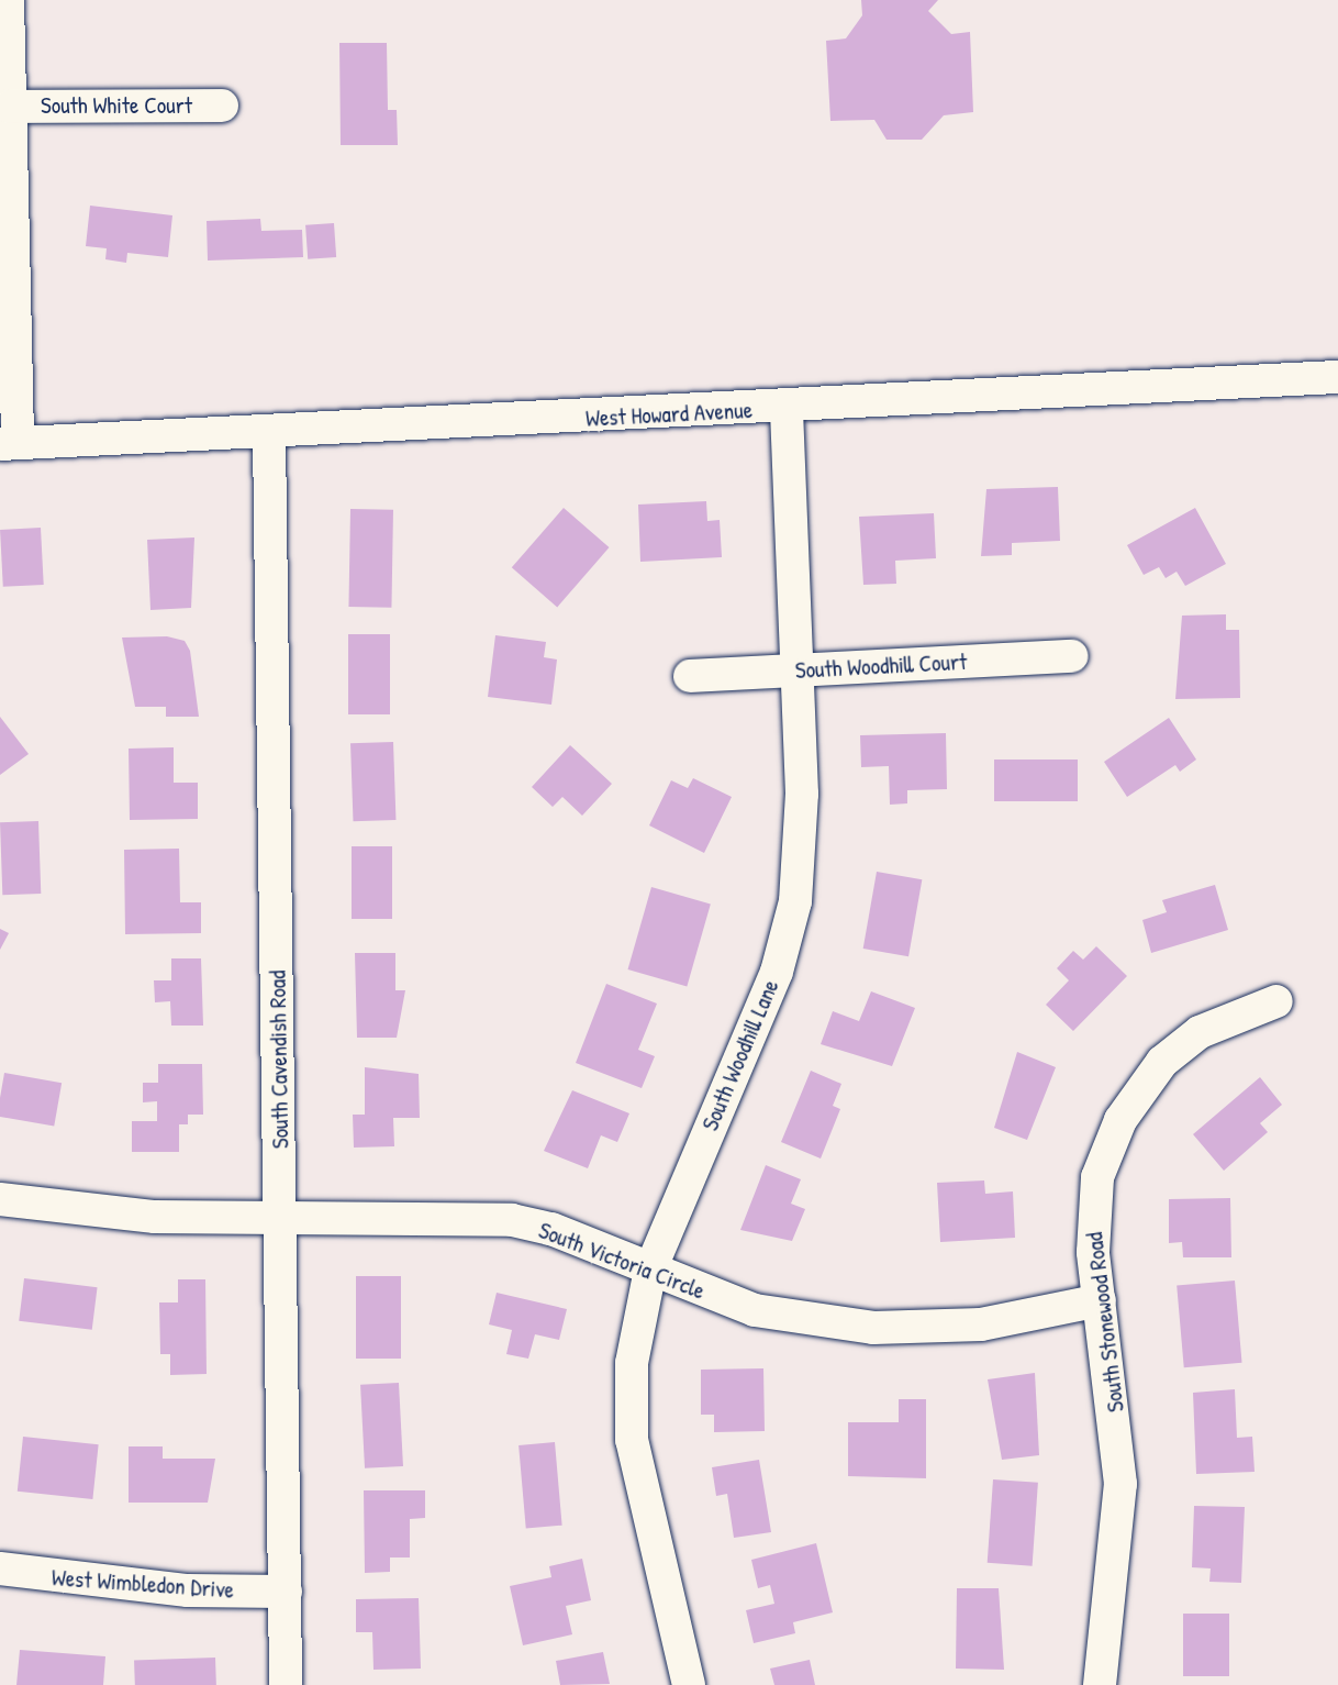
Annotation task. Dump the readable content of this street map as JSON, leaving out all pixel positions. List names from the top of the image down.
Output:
{
  "streets": {
    "street": [
      "South White Court",
      "West Howard Avenue",
      "South Woodhill Court",
      "South Woodhill Lane",
      "South Cavendish Road",
      "South Victoria Circle",
      "South Stonewood Road",
      "West Wimbledon Drive"
    ]
  },
  "crossings": [
    ["West Howard Avenue", "South Woodhill Lane"],
    ["West Howard Avenue", "South Cavendish Road"],
    ["South Woodhill Court", "South Woodhill Lane"],
    ["South Woodhill Lane", "South Victoria Circle"],
    ["South Cavendish Road", "South Victoria Circle"],
    ["South Cavendish Road", "West Wimbledon Drive"],
    ["South Victoria Circle", "South Stonewood Road"]
  ]
}
